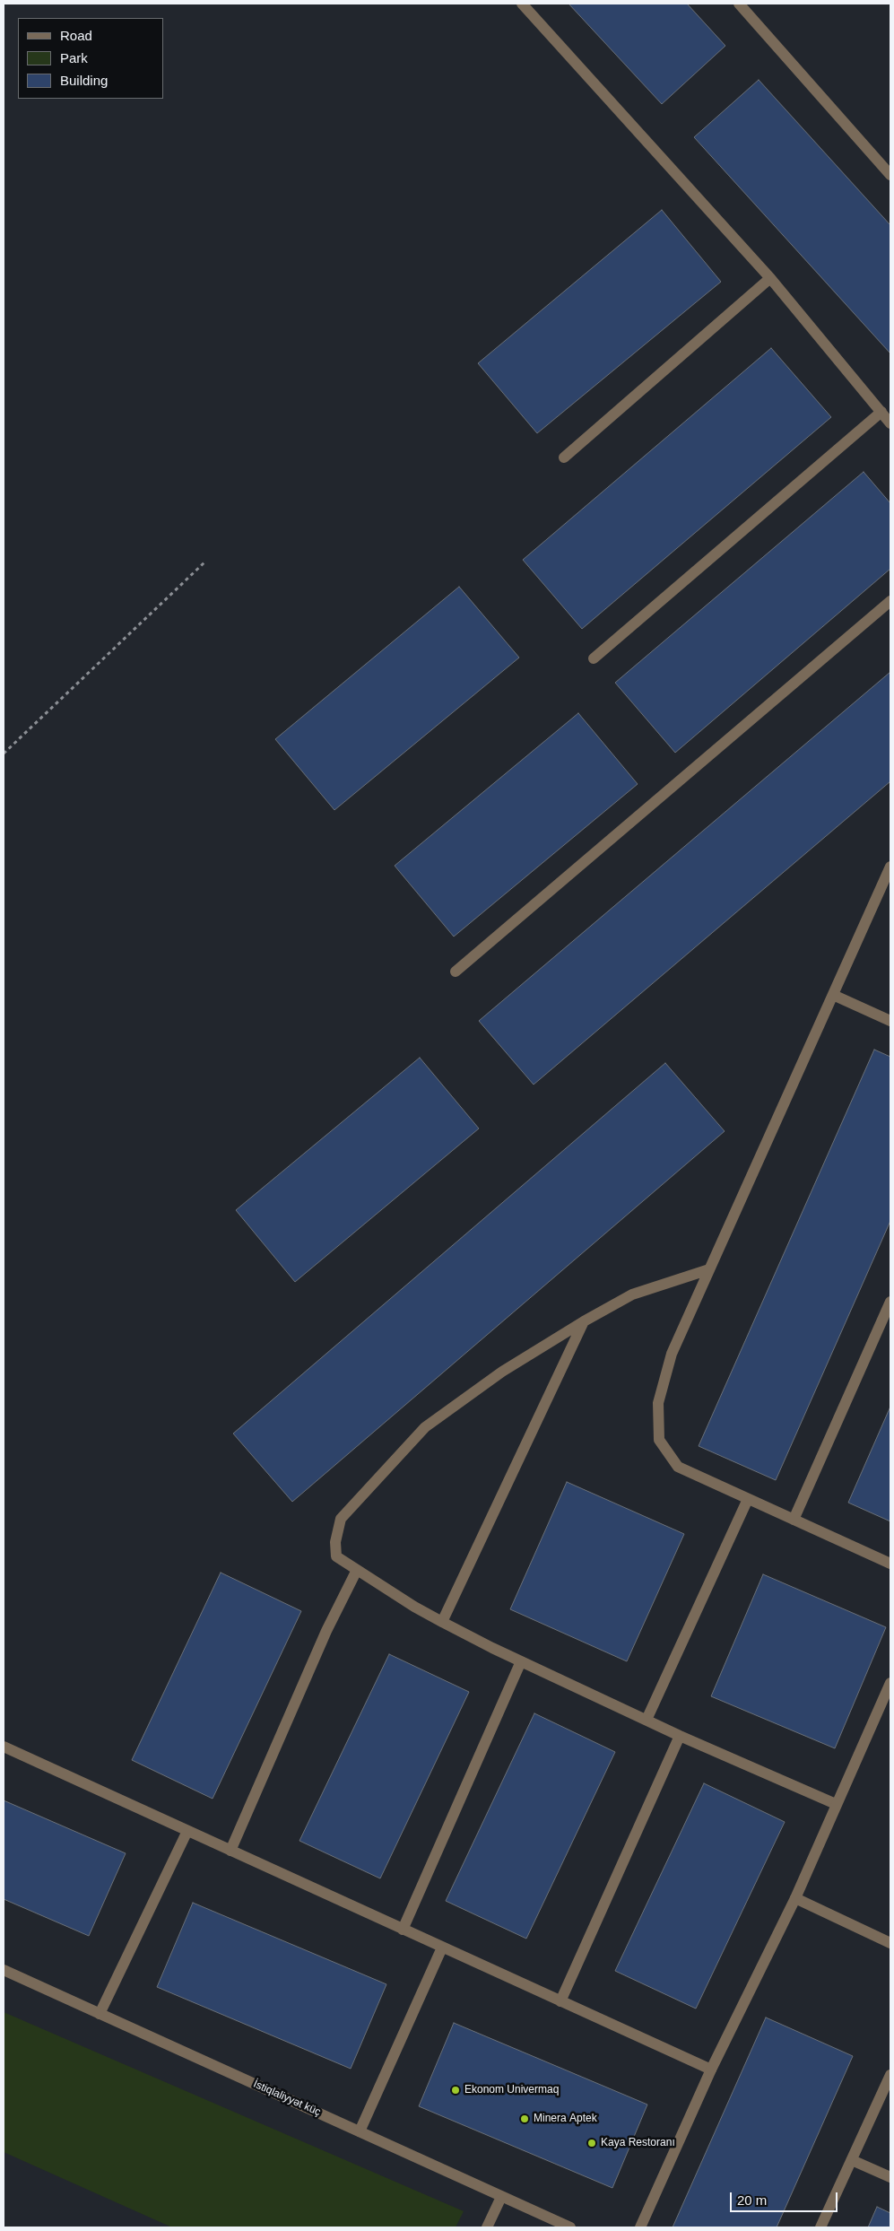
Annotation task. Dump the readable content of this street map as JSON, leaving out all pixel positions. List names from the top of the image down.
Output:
{
  "streets": {
    "street": ["İstiqlaliyyət küç"]
  },
  "places": ["Ekonom Univermaq", "Minera Aptek", "Kaya Restoranı"],
  "legend": ["Road", "Park", "Building"],
  "scale_bar": "20 m"
}
